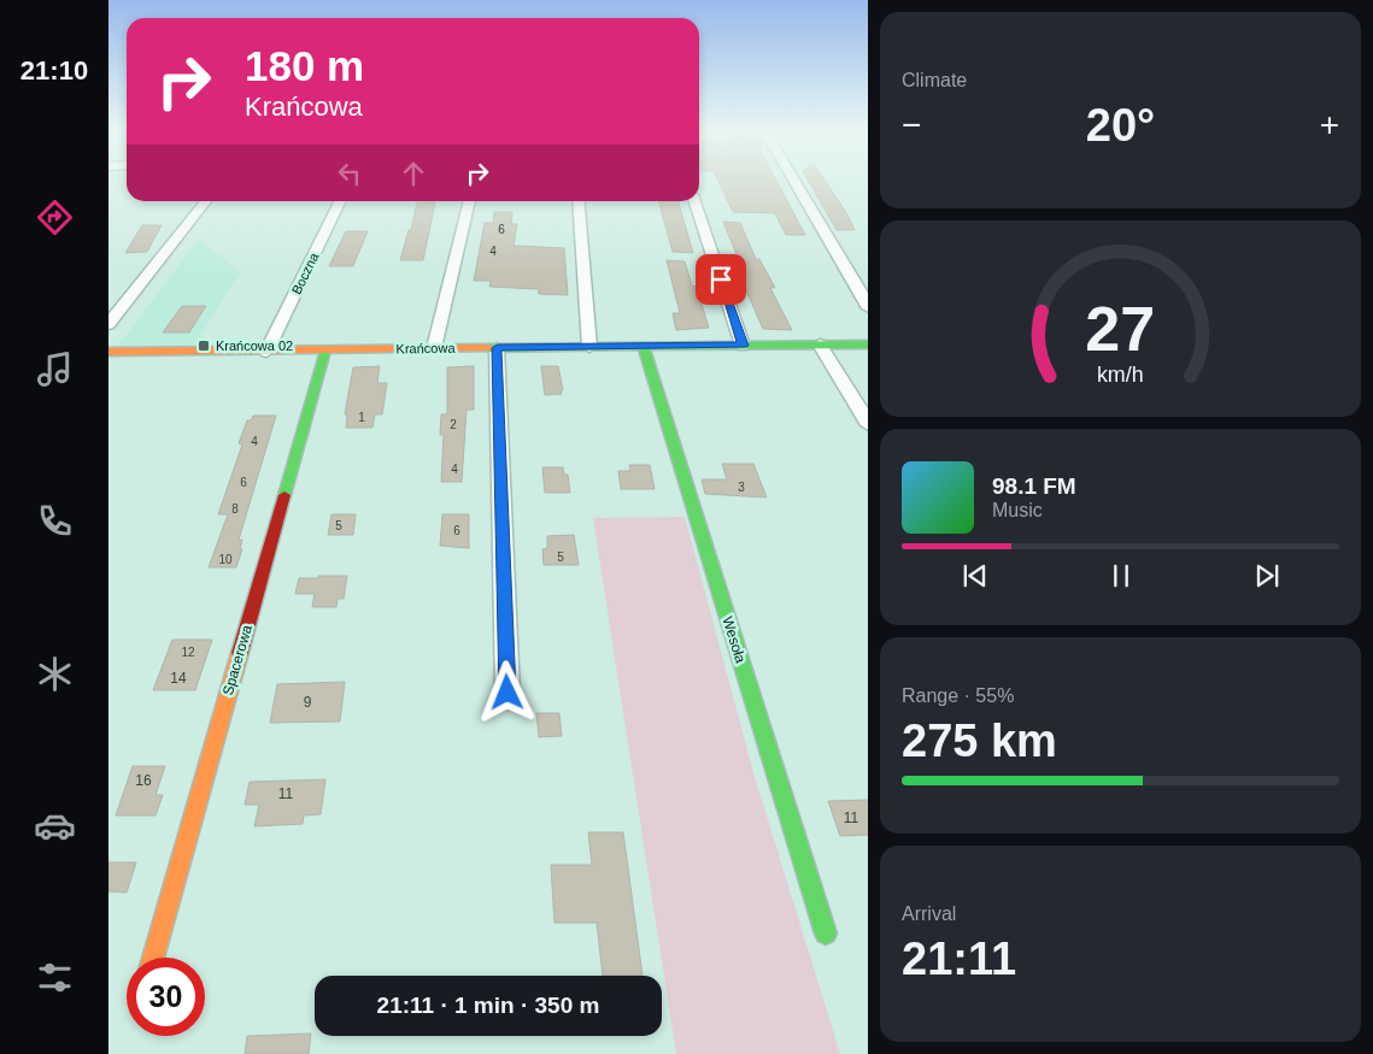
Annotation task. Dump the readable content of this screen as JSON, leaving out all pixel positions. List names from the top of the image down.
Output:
{
  "streets": {
    "street": [
      "Boczna",
      "Krańcowa",
      "Wesoła",
      "Spacerowa"
    ]
  },
  "crossings": [
    ["Boczna", "Krańcowa"],
    ["Krańcowa", "Wesoła"],
    ["Krańcowa", "Spacerowa"]
  ],
  "places": {
    "transit": ["Krańcowa 02"]
  },
  "house_numbers": [
    "6",
    "4",
    "1",
    "2",
    "4",
    "4",
    "6",
    "3",
    "8",
    "5",
    "6",
    "5",
    "10",
    "12",
    "14",
    "9",
    "16",
    "11",
    "11"
  ],
  "page": {
    "tabs": "21:10",
    "tile": [
      "Climate",
      ["Range · 55%", "275 km"],
      ["Arrival", "21:11"]
    ],
    "turn": ["180 m", "Krańcowa"],
    "heat": ["−", "20°", "+"],
    "song": ["98.1 FM", "Music"],
    "limit": "30",
    "trip": "21:11 · 1 min · 350 m",
    "gauge": ["27", "km/h"]
  }
}
